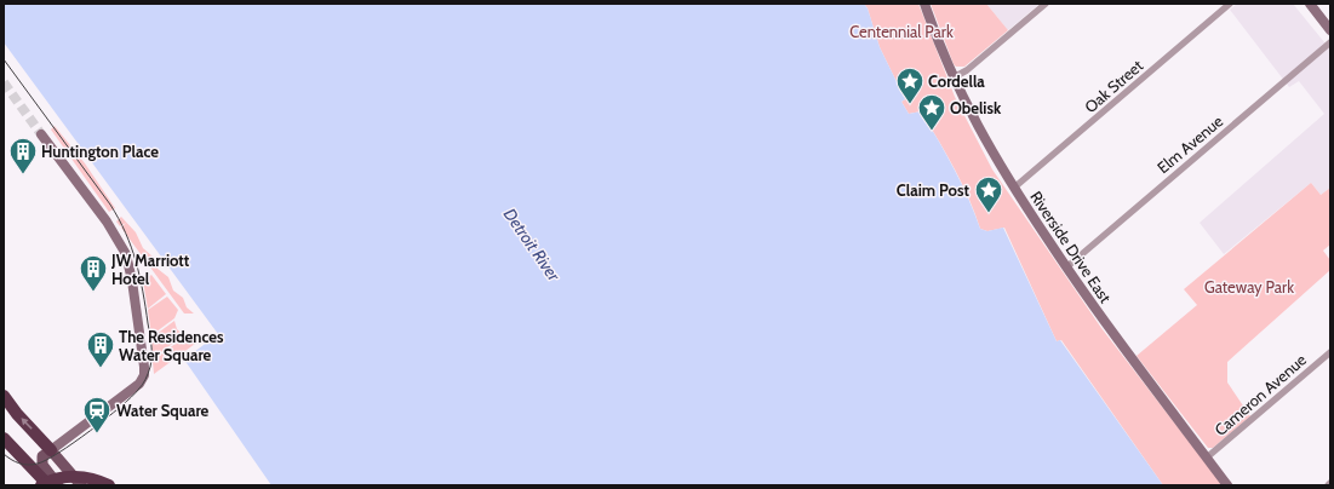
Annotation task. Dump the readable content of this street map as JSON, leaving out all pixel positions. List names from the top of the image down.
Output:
{
  "streets": {
    "main road": ["Riverside Drive East"],
    "street": ["Oak Street", "Elm Avenue", "Cameron Avenue"]
  },
  "crossings": [
    ["Oak Street", "Riverside Drive East"],
    ["Elm Avenue", "Riverside Drive East"],
    ["Riverside Drive East", "Cameron Avenue"]
  ],
  "water": ["Detroit River"],
  "parks": ["Centennial Park", "Gateway Park"],
  "places": {
    "place": ["Cordella", "Obelisk", "Claim Post"],
    "building": ["Huntington Place", "JW Marriott Hotel", "The Residences Water Square"],
    "station": ["Water Square"]
  }
}
